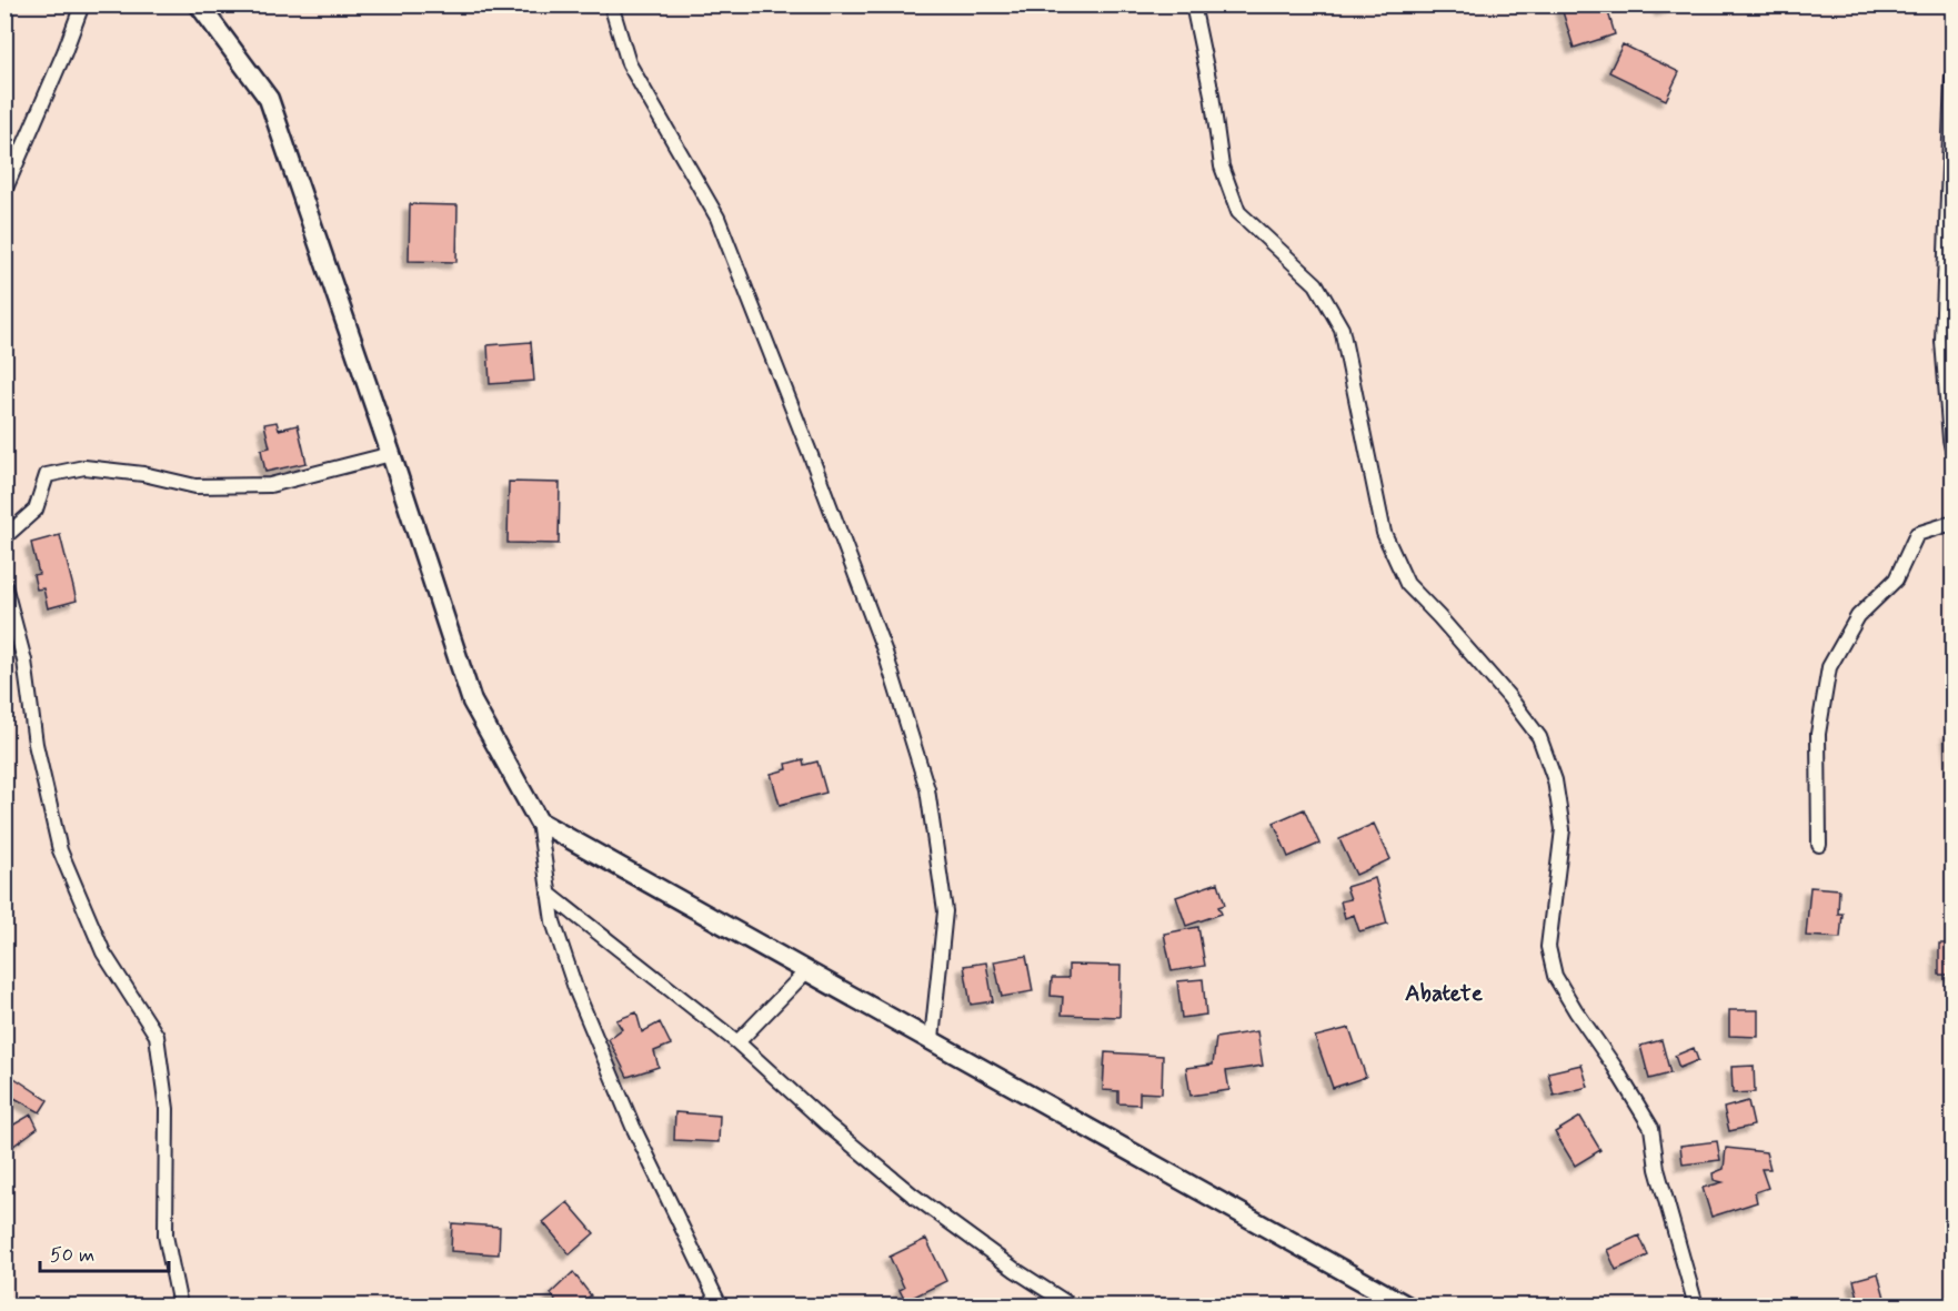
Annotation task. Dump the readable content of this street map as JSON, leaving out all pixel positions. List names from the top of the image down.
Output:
{
  "districts": ["Abatete"],
  "scale_bar": "50 m"
}
